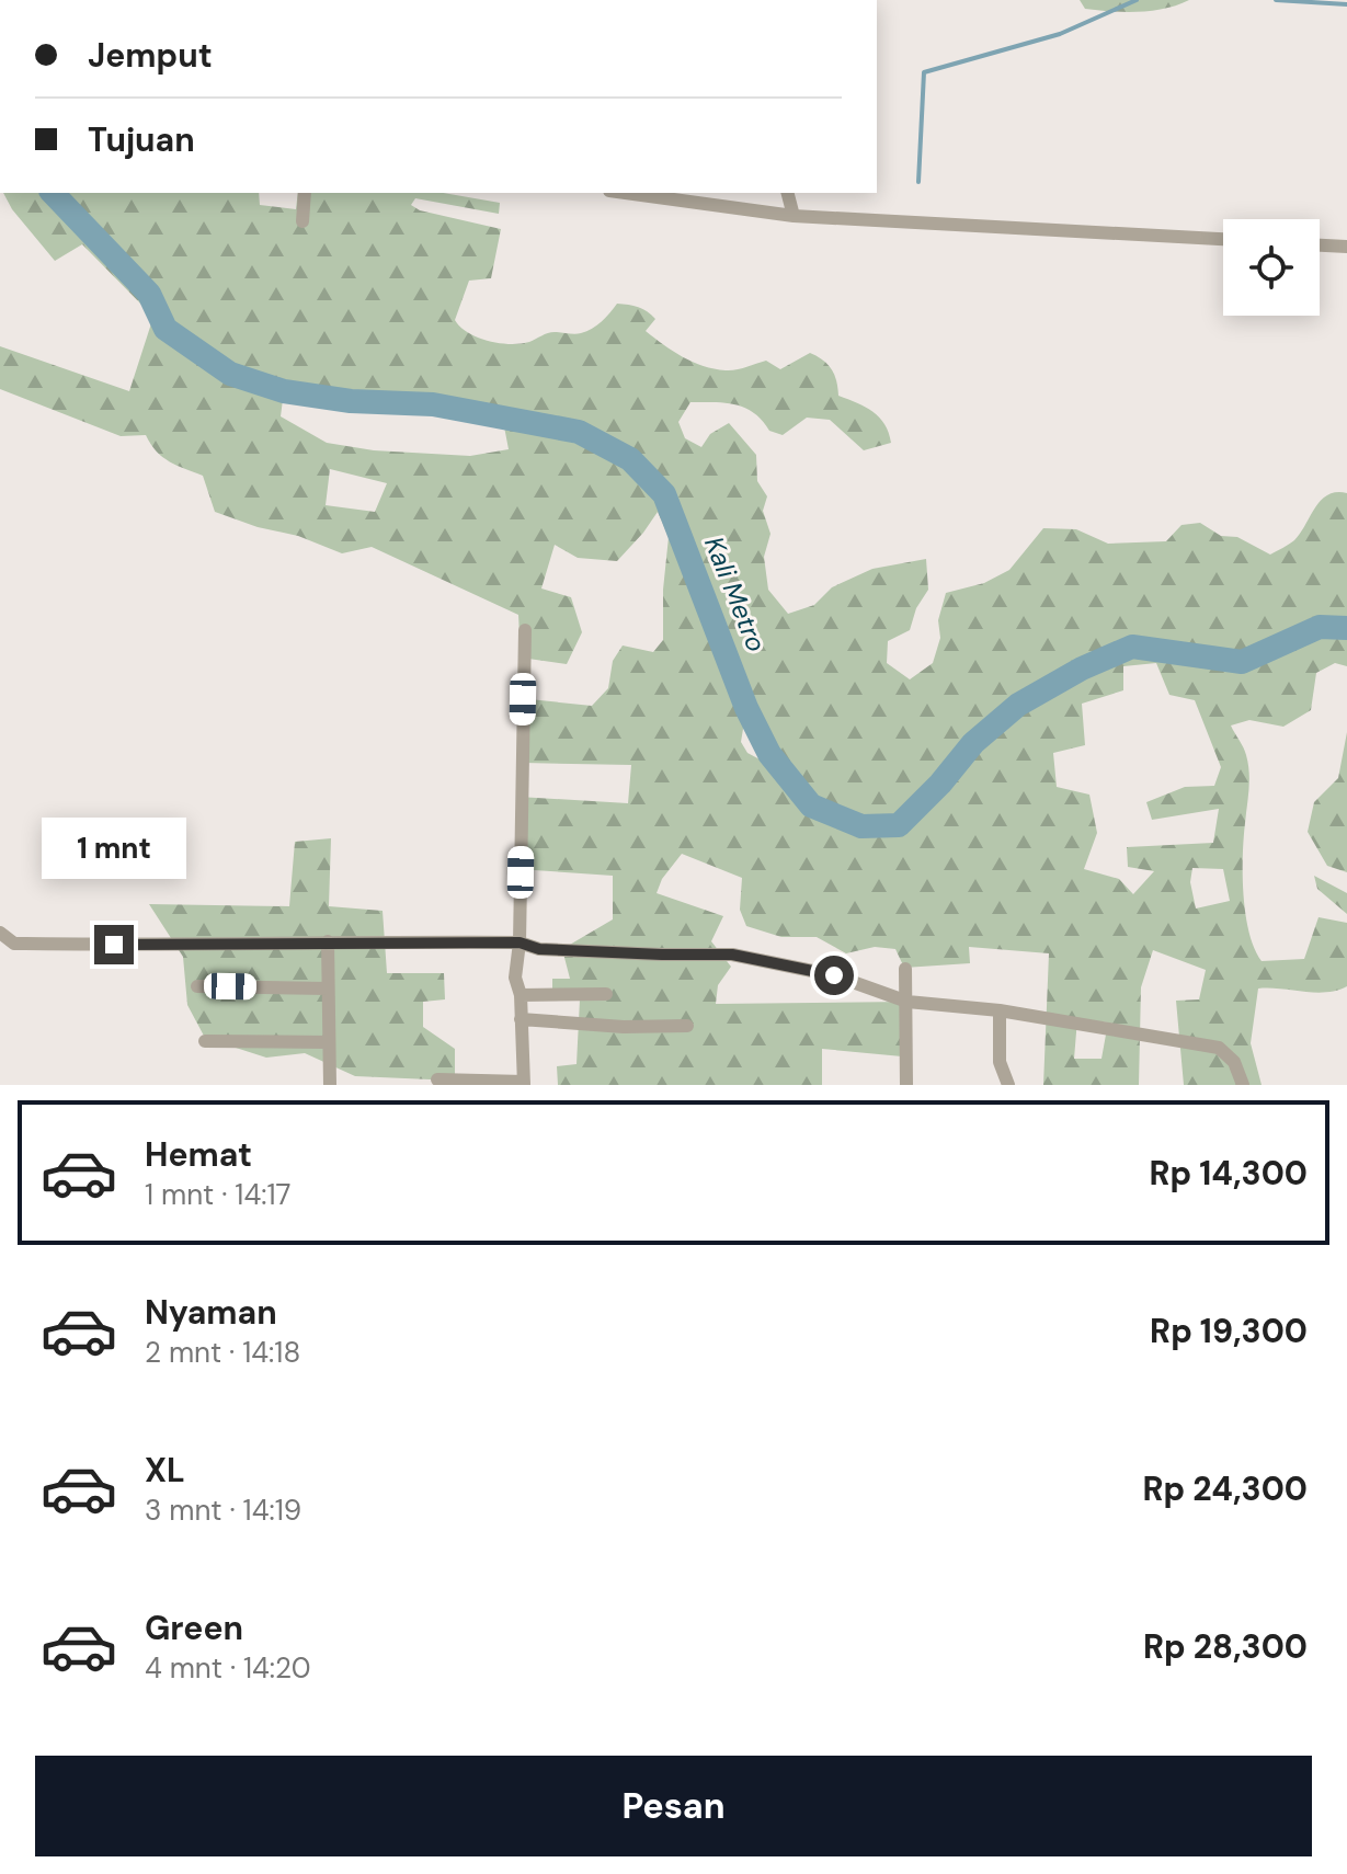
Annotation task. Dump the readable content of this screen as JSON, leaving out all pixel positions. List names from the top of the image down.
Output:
{
  "water": ["Kali Metro"],
  "page": {
    "banner": ["Jemput", "Tujuan"],
    "bubble": "1 mnt",
    "list": [
      {
        "name": "Hemat",
        "note": "1 mnt · 14:17",
        "value": "Rp 14,300"
      },
      {
        "name": "Nyaman",
        "note": "2 mnt · 14:18",
        "value": "Rp 19,300"
      },
      {
        "name": "XL",
        "note": "3 mnt · 14:19",
        "value": "Rp 24,300"
      },
      {
        "name": "Green",
        "note": "4 mnt · 14:20",
        "value": "Rp 28,300"
      }
    ],
    "buttons": "Pesan"
  }
}
